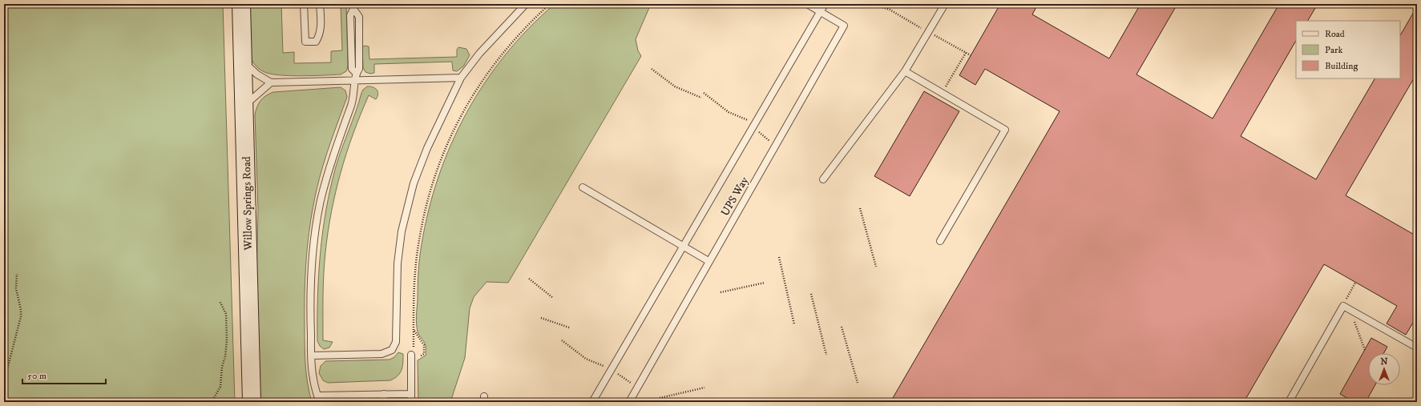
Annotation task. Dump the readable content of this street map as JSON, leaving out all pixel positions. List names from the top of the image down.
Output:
{
  "streets": {
    "main road": ["Willow Springs Road"],
    "lane": ["UPS Way"]
  },
  "legend": ["Road", "Park", "Building"],
  "scale_bar": "50 m",
  "north": "top"
}
